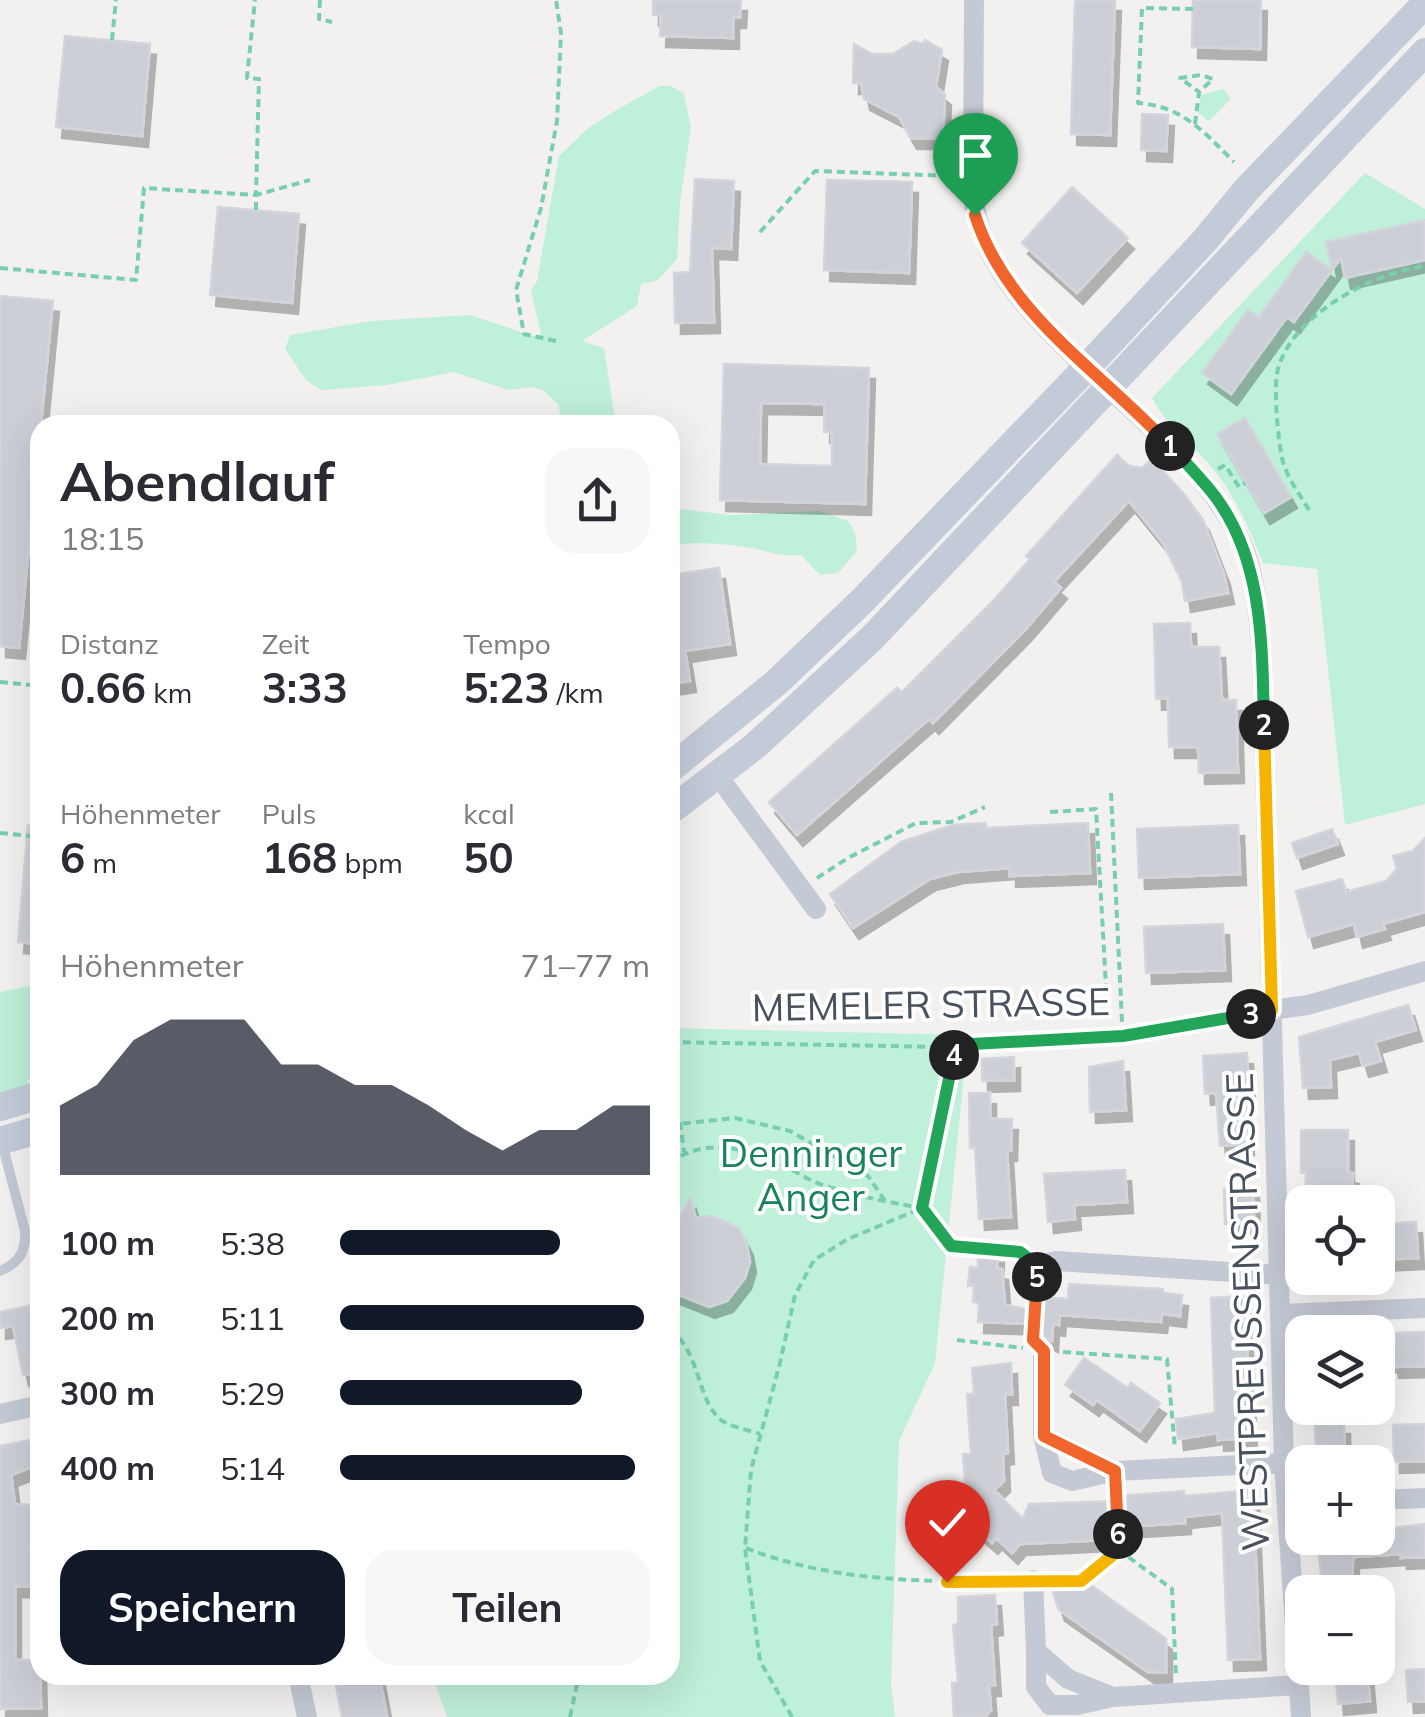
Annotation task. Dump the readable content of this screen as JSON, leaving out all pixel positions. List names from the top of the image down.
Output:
{
  "streets": {
    "street": ["MEMELER STRASSE", "WESTPREUSSENSTRASSE"]
  },
  "crossings": [
    ["MEMELER STRASSE", "WESTPREUSSENSTRASSE"]
  ],
  "parks": ["Denninger Anger"],
  "page": {
    "heading": ["Abendlauf", "18:15"],
    "pins": [
      "1",
      "2",
      "3",
      "4",
      "5",
      "6"
    ],
    "stats": [
      ["Distanz", "0.66 km"],
      ["Zeit", "3:33"],
      ["Tempo", "5:23 /km"],
      ["Höhenmeter", "6 m"],
      ["Puls", "168 bpm"],
      ["kcal", "50"]
    ],
    "chart": ["Höhenmeter", "71–77 m"],
    "map_buttons": ["+", "−"],
    "list": [
      {
        "name": "100 m",
        "note": "5:38"
      },
      {
        "name": "200 m",
        "note": "5:11"
      },
      {
        "name": "300 m",
        "note": "5:29"
      },
      {
        "name": "400 m",
        "note": "5:14"
      }
    ],
    "buttons": ["Speichern", "Teilen"]
  }
}
